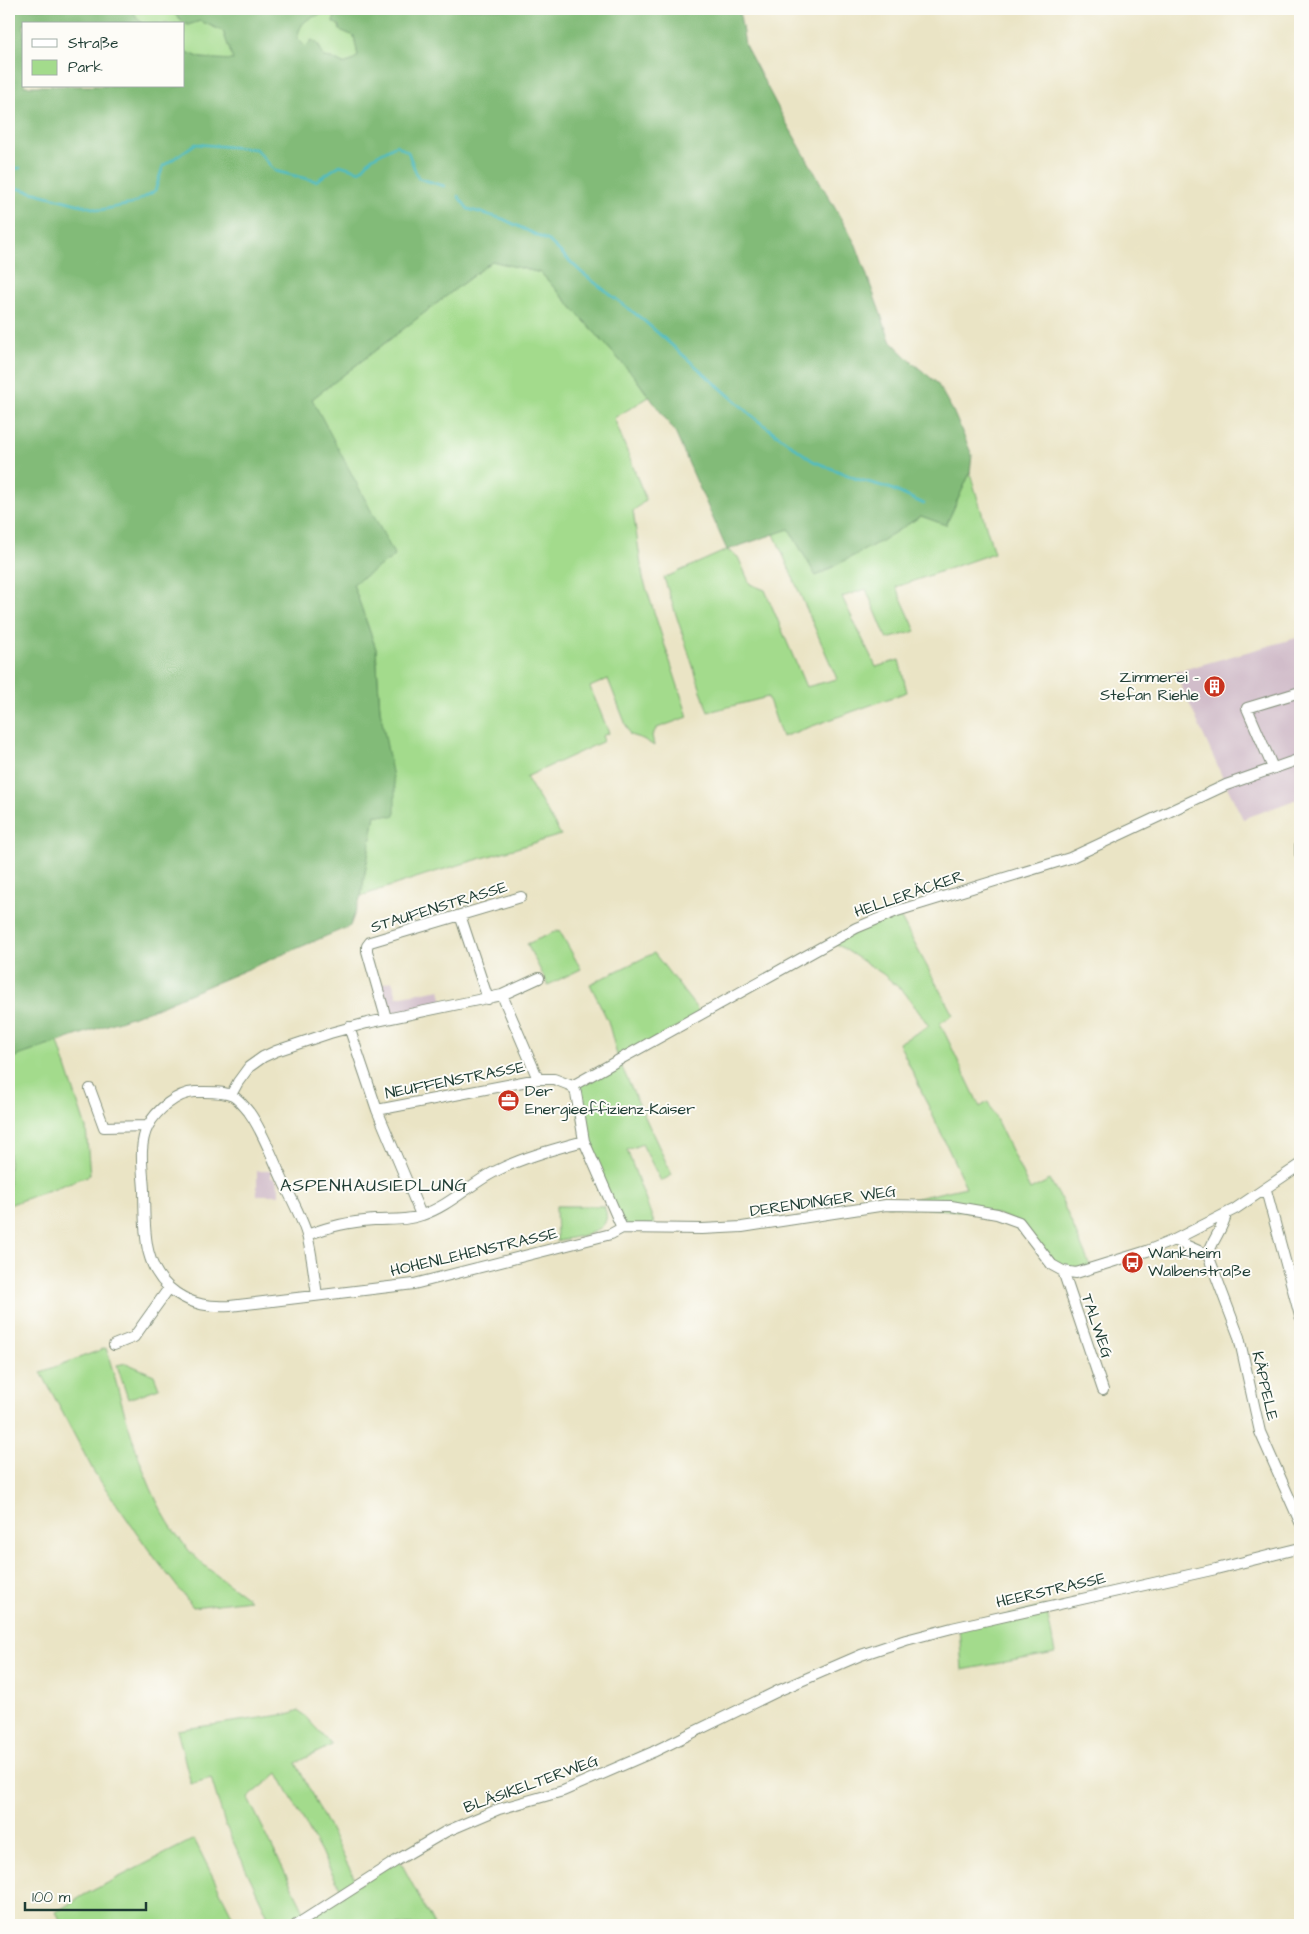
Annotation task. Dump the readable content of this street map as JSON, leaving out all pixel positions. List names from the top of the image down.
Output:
{
  "streets": {
    "street": [
      "HELLERÄCKER",
      "STAUFENSTRASSE",
      "NEUFFENSTRASSE",
      "DERENDINGER WEG",
      "HOHENLEHENSTRASSE",
      "TALWEG",
      "KÄPPELE",
      "HEERSTRASSE",
      "BLÄSIKELTERWEG"
    ]
  },
  "crossings": [
    ["HELLERÄCKER", "NEUFFENSTRASSE"],
    ["DERENDINGER WEG", "HOHENLEHENSTRASSE"],
    ["DERENDINGER WEG", "TALWEG"],
    ["HEERSTRASSE", "BLÄSIKELTERWEG"]
  ],
  "districts": ["ASPENHAUSIEDLUNG"],
  "places": {
    "building": ["Zimmerei - Stefan Riehle"],
    "office": ["Der Energieeffizienz-Kaiser"],
    "bus stop": ["Wankheim Walbenstraße"]
  },
  "legend": ["Straße", "Park"],
  "scale_bar": "100 m"
}
